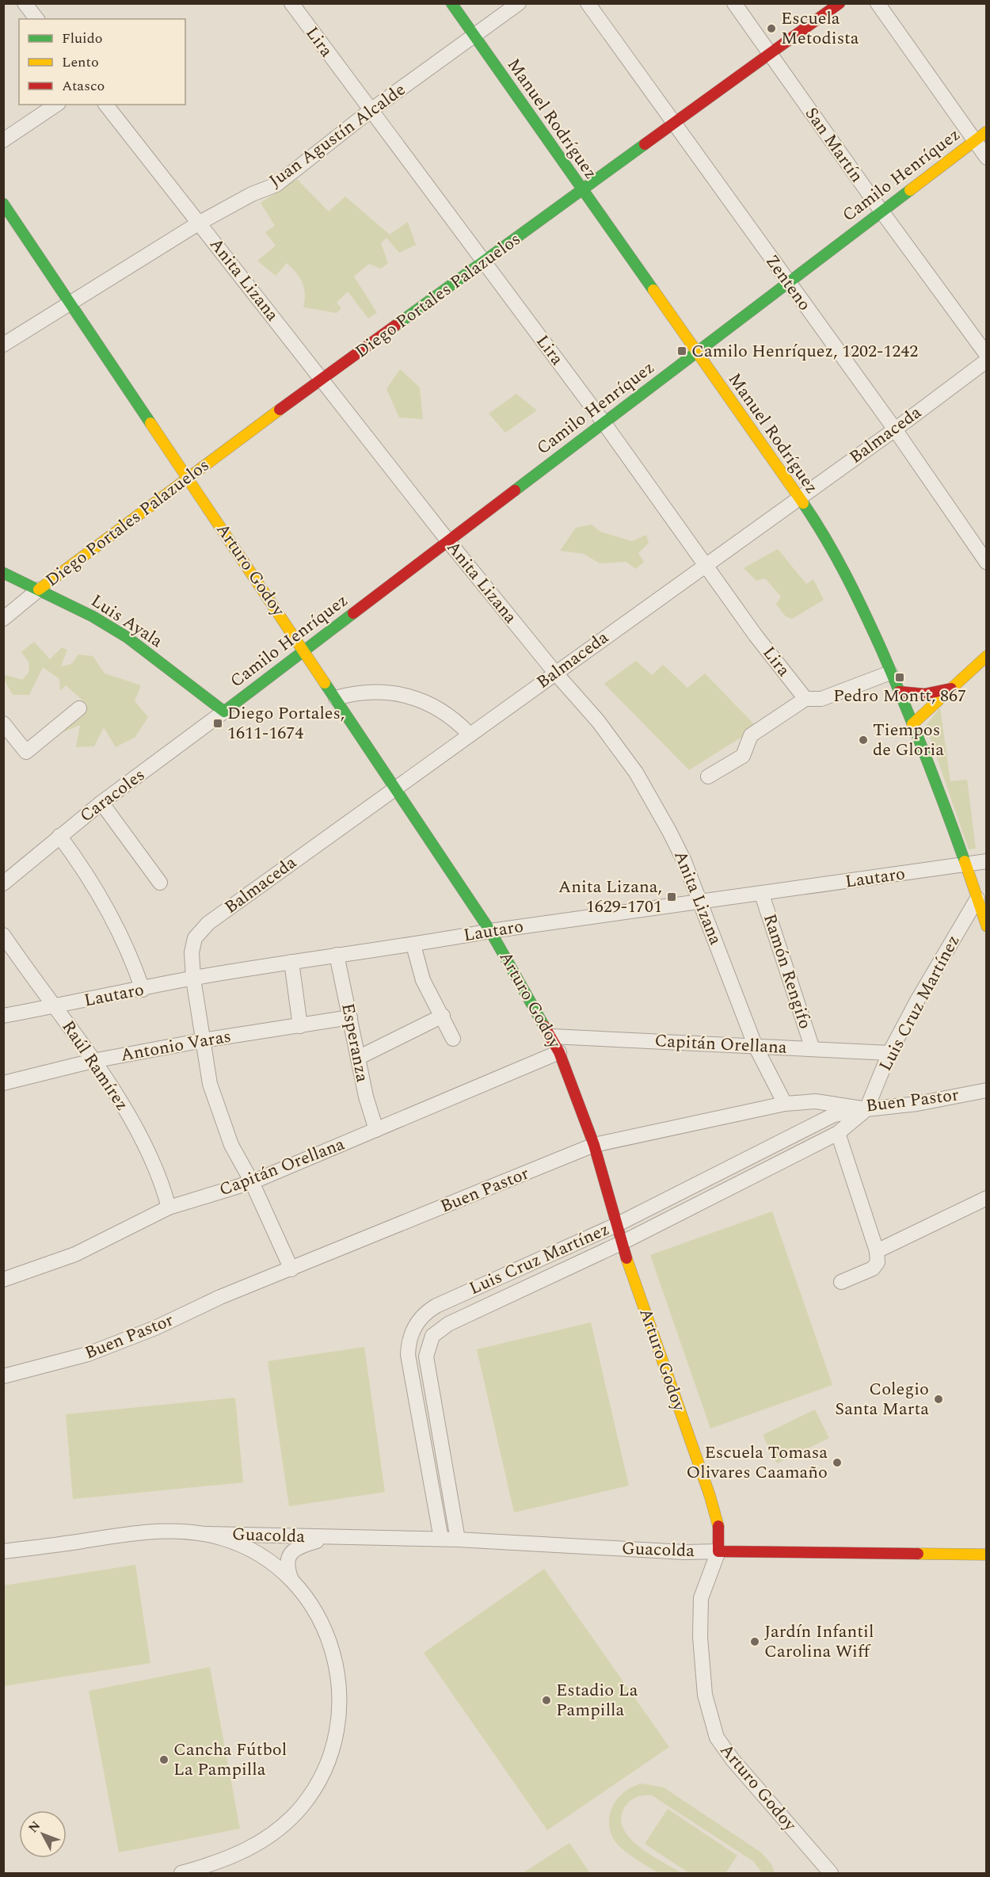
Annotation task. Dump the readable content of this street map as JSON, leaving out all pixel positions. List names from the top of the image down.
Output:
{
  "streets": {
    "street": [
      "Lira",
      "Manuel Rodríguez",
      "Juan Agustín Alcalde",
      "San Martín",
      "Camilo Henríquez",
      "Anita Lizana",
      "Zenteno",
      "Diego Portales Palazuelos",
      "Balmaceda",
      "Arturo Godoy",
      "Luis Ayala",
      "Caracoles",
      "Lautaro",
      "Ramón Rengifo",
      "Luis Cruz Martínez",
      "Esperanza",
      "Capitán Orellana",
      "Antonio Varas",
      "Raúl Ramírez",
      "Buen Pastor",
      "Guacolda"
    ]
  },
  "crossings": [
    ["Lira", "Juan Agustín Alcalde"],
    ["Lira", "Camilo Henríquez"],
    ["Lira", "Diego Portales Palazuelos"],
    ["Lira", "Balmaceda"],
    ["Manuel Rodríguez", "Juan Agustín Alcalde"],
    ["Manuel Rodríguez", "Camilo Henríquez"],
    ["Manuel Rodríguez", "Diego Portales Palazuelos"],
    ["Manuel Rodríguez", "Balmaceda"],
    ["Manuel Rodríguez", "Lautaro"],
    ["Manuel Rodríguez", "Luis Cruz Martínez"],
    ["Juan Agustín Alcalde", "Anita Lizana"],
    ["Juan Agustín Alcalde", "Arturo Godoy"],
    ["San Martín", "Camilo Henríquez"],
    ["San Martín", "Diego Portales Palazuelos"],
    ["Camilo Henríquez", "Anita Lizana"],
    ["Camilo Henríquez", "Zenteno"],
    ["Camilo Henríquez", "Arturo Godoy"],
    ["Camilo Henríquez", "Luis Ayala"],
    ["Camilo Henríquez", "Caracoles"],
    ["Anita Lizana", "Diego Portales Palazuelos"],
    ["Anita Lizana", "Balmaceda"],
    ["Anita Lizana", "Lautaro"],
    ["Anita Lizana", "Capitán Orellana"],
    ["Anita Lizana", "Buen Pastor"],
    ["Zenteno", "Diego Portales Palazuelos"],
    ["Zenteno", "Balmaceda"],
    ["Diego Portales Palazuelos", "Arturo Godoy"],
    ["Diego Portales Palazuelos", "Luis Ayala"],
    ["Balmaceda", "Arturo Godoy"],
    ["Balmaceda", "Lautaro"],
    ["Balmaceda", "Capitán Orellana"],
    ["Balmaceda", "Antonio Varas"],
    ["Balmaceda", "Buen Pastor"],
    ["Arturo Godoy", "Lautaro"],
    ["Arturo Godoy", "Luis Cruz Martínez"],
    ["Arturo Godoy", "Capitán Orellana"],
    ["Arturo Godoy", "Buen Pastor"],
    ["Arturo Godoy", "Guacolda"],
    ["Luis Ayala", "Caracoles"],
    ["Lautaro", "Ramón Rengifo"],
    ["Lautaro", "Esperanza"],
    ["Lautaro", "Raúl Ramírez"],
    ["Ramón Rengifo", "Capitán Orellana"],
    ["Luis Cruz Martínez", "Capitán Orellana"],
    ["Luis Cruz Martínez", "Buen Pastor"],
    ["Luis Cruz Martínez", "Guacolda"],
    ["Esperanza", "Capitán Orellana"],
    ["Esperanza", "Antonio Varas"],
    ["Capitán Orellana", "Raúl Ramírez"],
    ["Antonio Varas", "Raúl Ramírez"]
  ],
  "places": {
    "other": [
      "Escuela Metodista",
      "Tiempos de Gloria",
      "Colegio Santa Marta",
      "Escuela Tomasa Olivares Caamaño",
      "Jardín Infantil Carolina Wiff",
      "Estadio La Pampilla",
      "Cancha Fútbol La Pampilla"
    ],
    "transit": [
      "Camilo Henríquez, 1202-1242",
      "Pedro Montt, 867",
      "Diego Portales, 1611-1674",
      "Anita Lizana, 1629-1701"
    ]
  },
  "legend": ["Fluido", "Lento", "Atasco"],
  "north": "top left"
}
